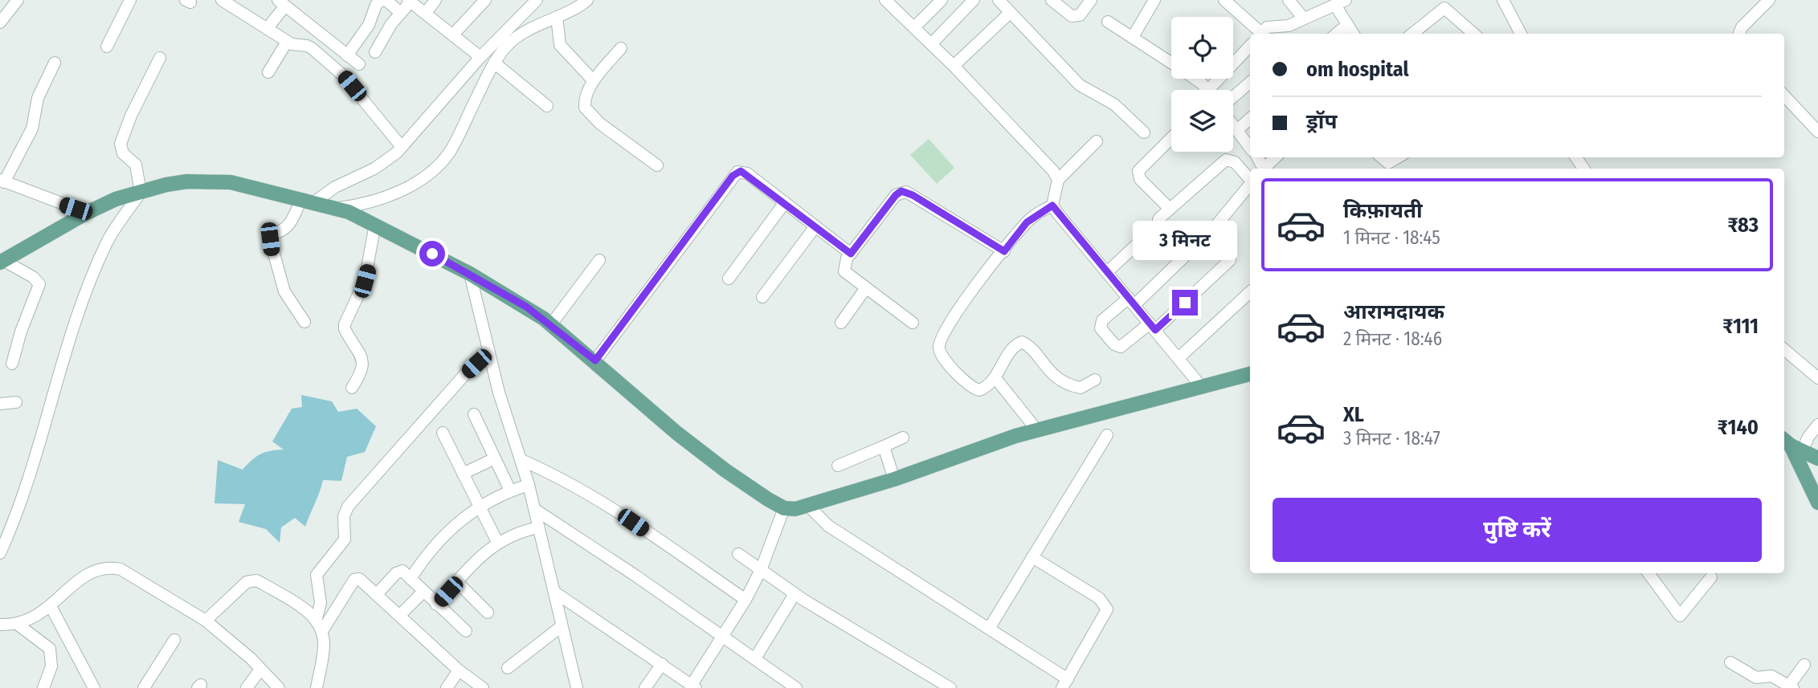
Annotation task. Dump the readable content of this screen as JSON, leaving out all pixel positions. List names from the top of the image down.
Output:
{
  "page": {
    "banner": ["om hospital", "ड्रॉप"],
    "list": [
      {
        "name": "किफ़ायती",
        "note": "1 मिनट · 18:45",
        "value": "₹83"
      },
      {
        "name": "आरामदायक",
        "note": "2 मिनट · 18:46",
        "value": "₹111"
      },
      {
        "name": "XL",
        "note": "3 मिनट · 18:47",
        "value": "₹140"
      }
    ],
    "bubble": "3 मिनट",
    "buttons": "पुष्टि करें"
  }
}
